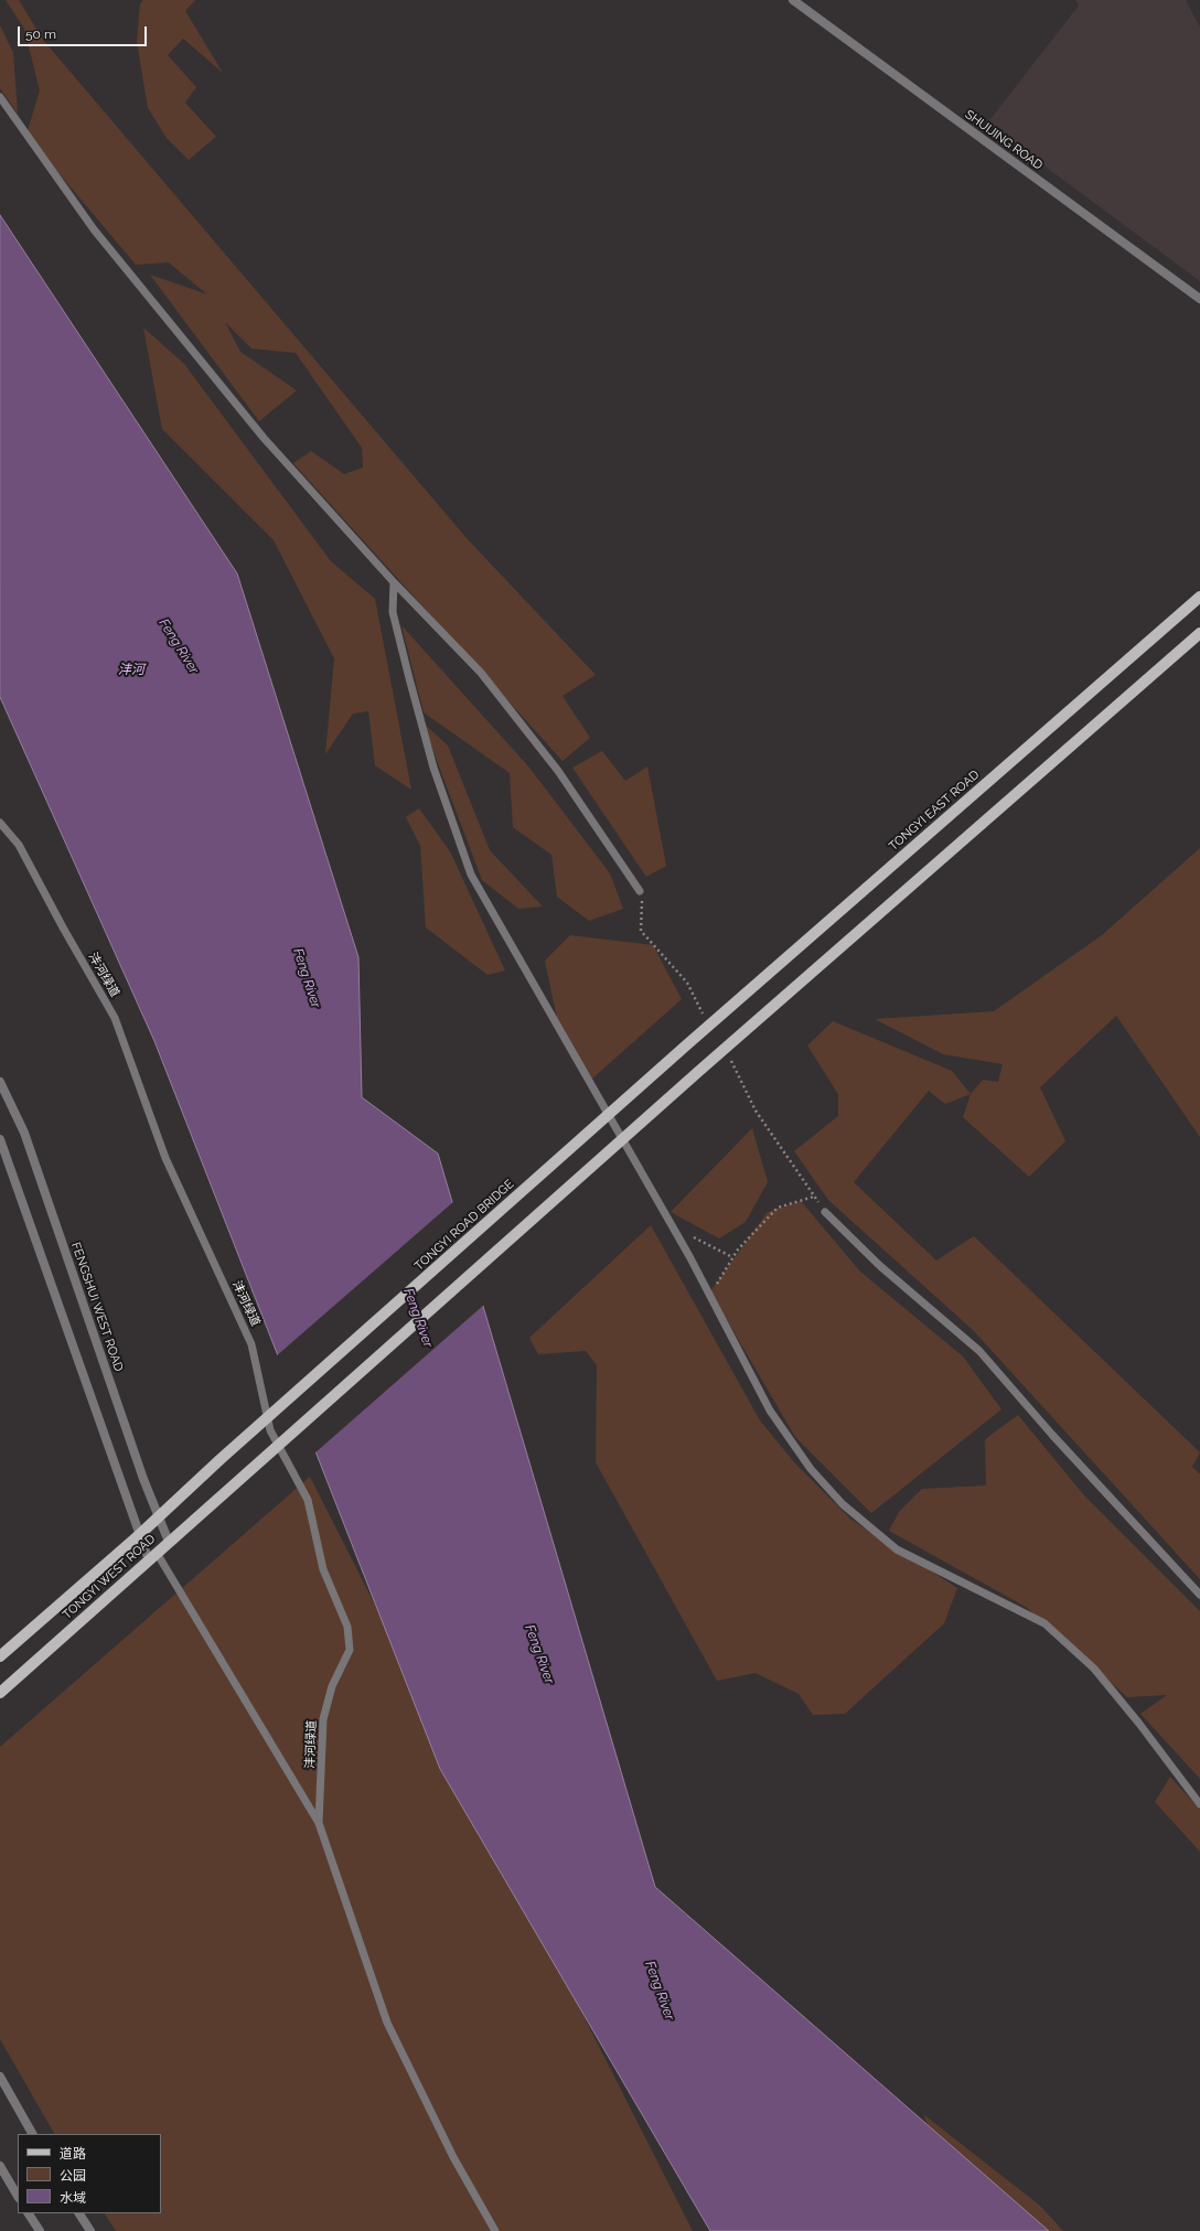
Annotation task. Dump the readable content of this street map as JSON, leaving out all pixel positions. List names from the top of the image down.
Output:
{
  "streets": {
    "main road": ["TONGYI EAST ROAD", "TONGYI ROAD BRIDGE", "TONGYI WEST ROAD"],
    "street": ["SHUIJING ROAD", "FENGSHUI WEST ROAD"],
    "lane": ["沣河绿道"]
  },
  "crossings": [
    ["TONGYI EAST ROAD", "TONGYI ROAD BRIDGE"],
    ["TONGYI ROAD BRIDGE", "TONGYI WEST ROAD"],
    ["FENGSHUI WEST ROAD", "TONGYI WEST ROAD"]
  ],
  "water": ["Feng River", "沣河"],
  "legend": ["道路", "公园", "水域"],
  "scale_bar": "50 m"
}
